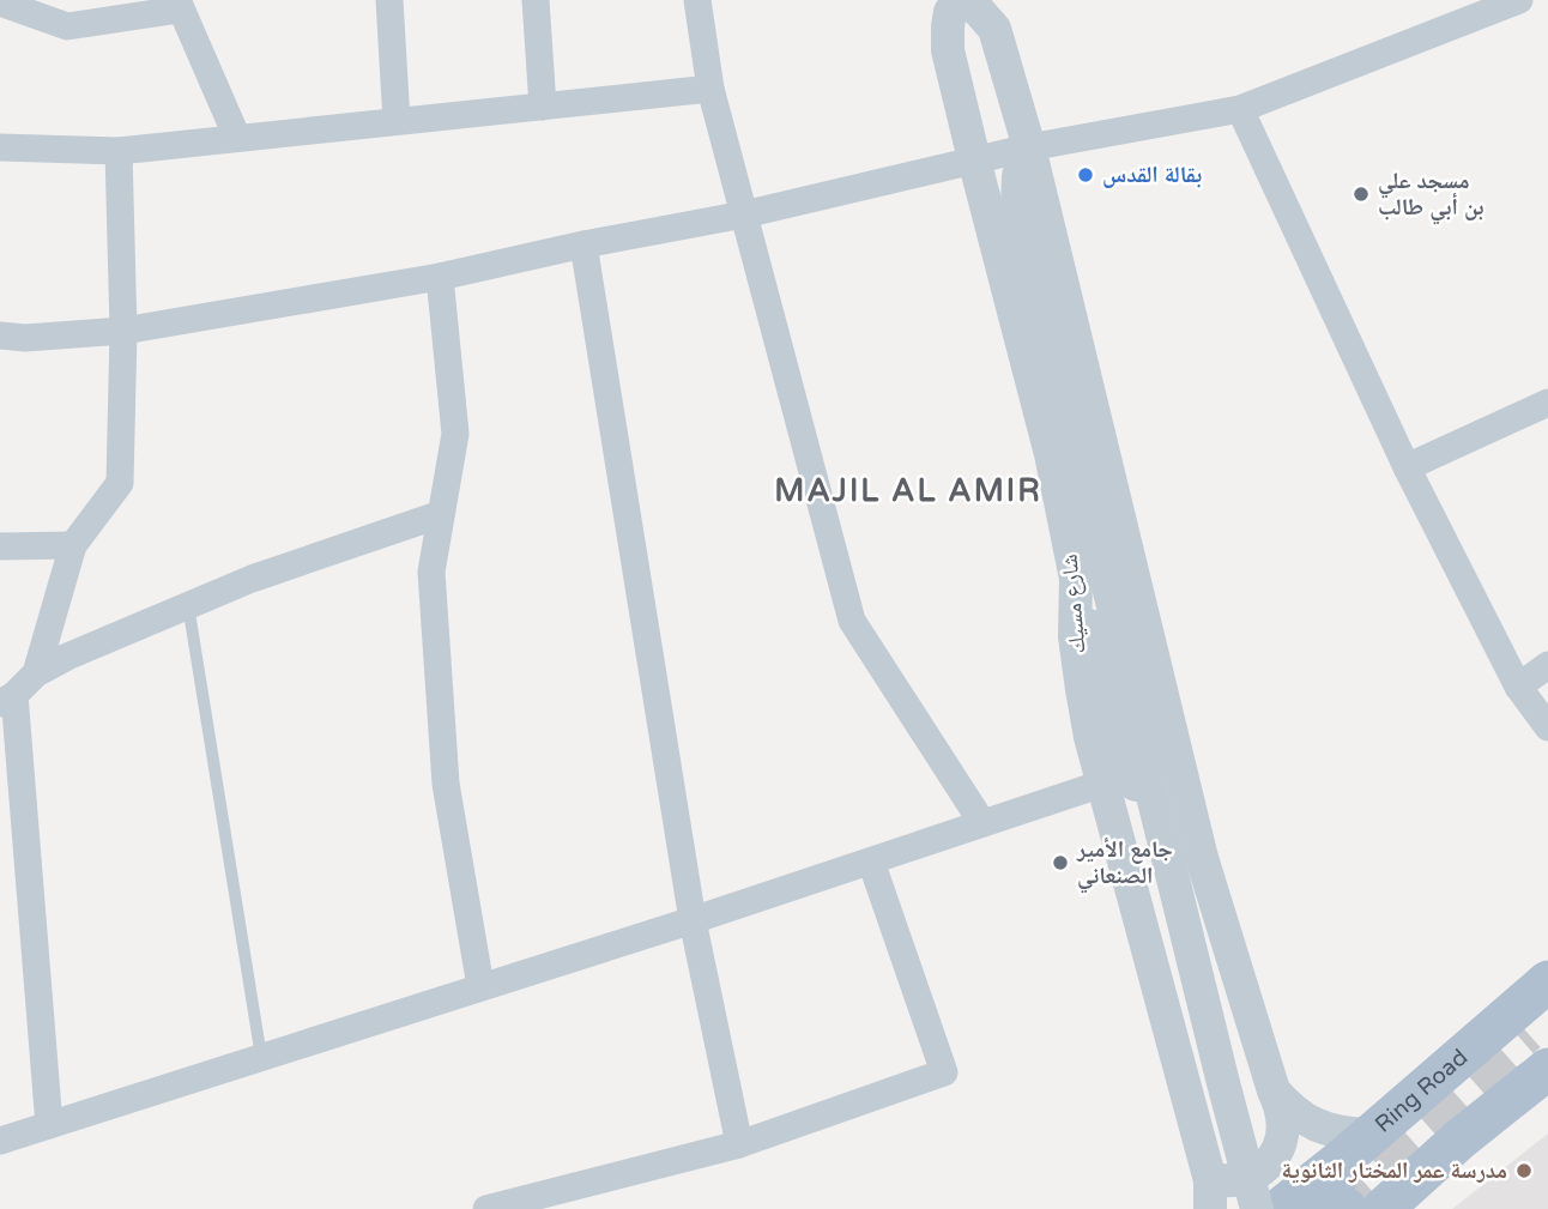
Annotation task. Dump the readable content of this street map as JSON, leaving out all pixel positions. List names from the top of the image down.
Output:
{
  "streets": {
    "main road": ["Ring Road"],
    "street": ["شارع مسيك"]
  },
  "districts": ["MAJIL AL AMIR"],
  "places": [
    "بقالة القدس",
    "مسجد علي بن أبي طالب",
    "جامع الأمير الصنعاني",
    "مدرسة عمر المختار الثانوية"
  ]
}
